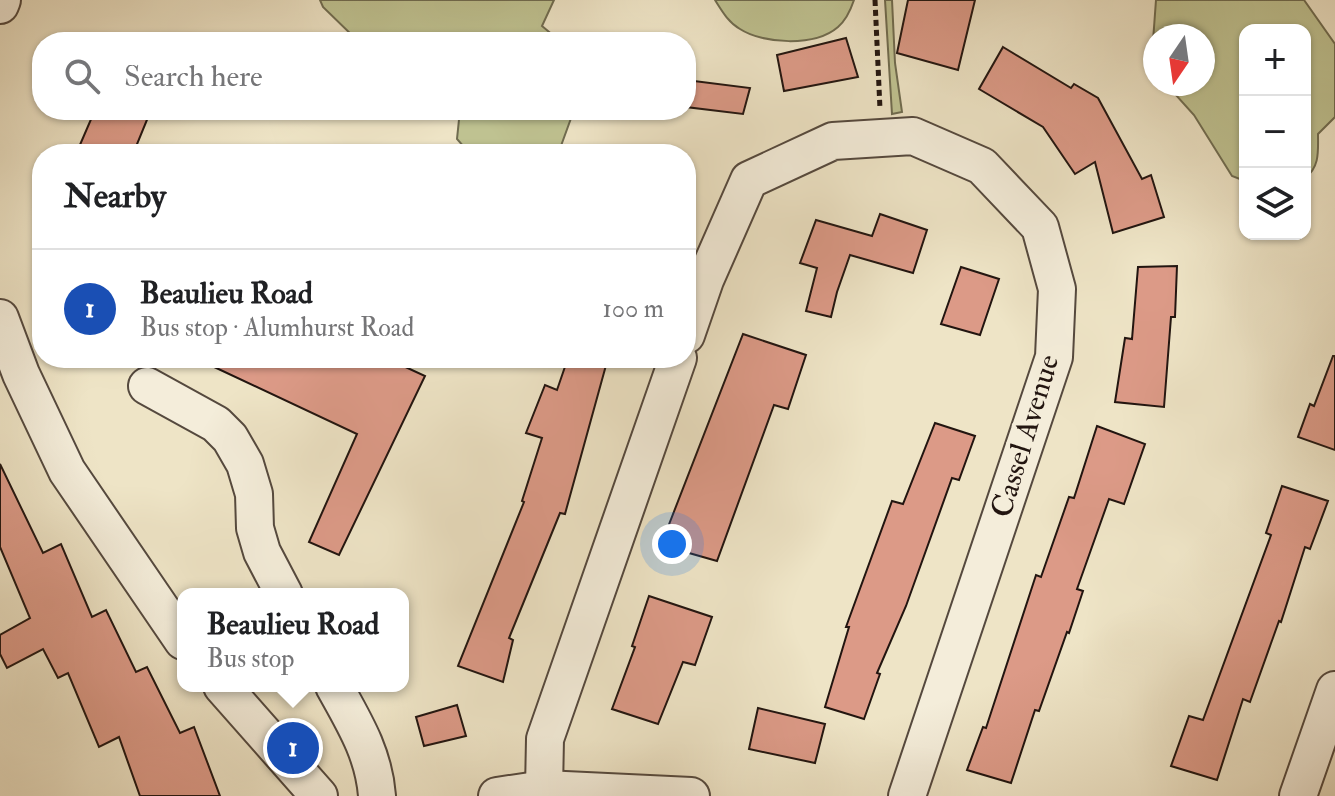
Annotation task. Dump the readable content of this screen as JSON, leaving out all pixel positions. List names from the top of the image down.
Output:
{
  "streets": {
    "street": ["Cassel Avenue"]
  },
  "north": "bottom",
  "page": {
    "map_buttons": ["+", "−"],
    "search": "Search here",
    "heading": "Nearby",
    "list": [
      {
        "mark": "1",
        "name": "Beaulieu Road",
        "note": "Bus stop · Alumhurst Road",
        "value": "100 m"
      }
    ],
    "popup": ["Beaulieu Road", "Bus stop"],
    "pins": "1"
  }
}
